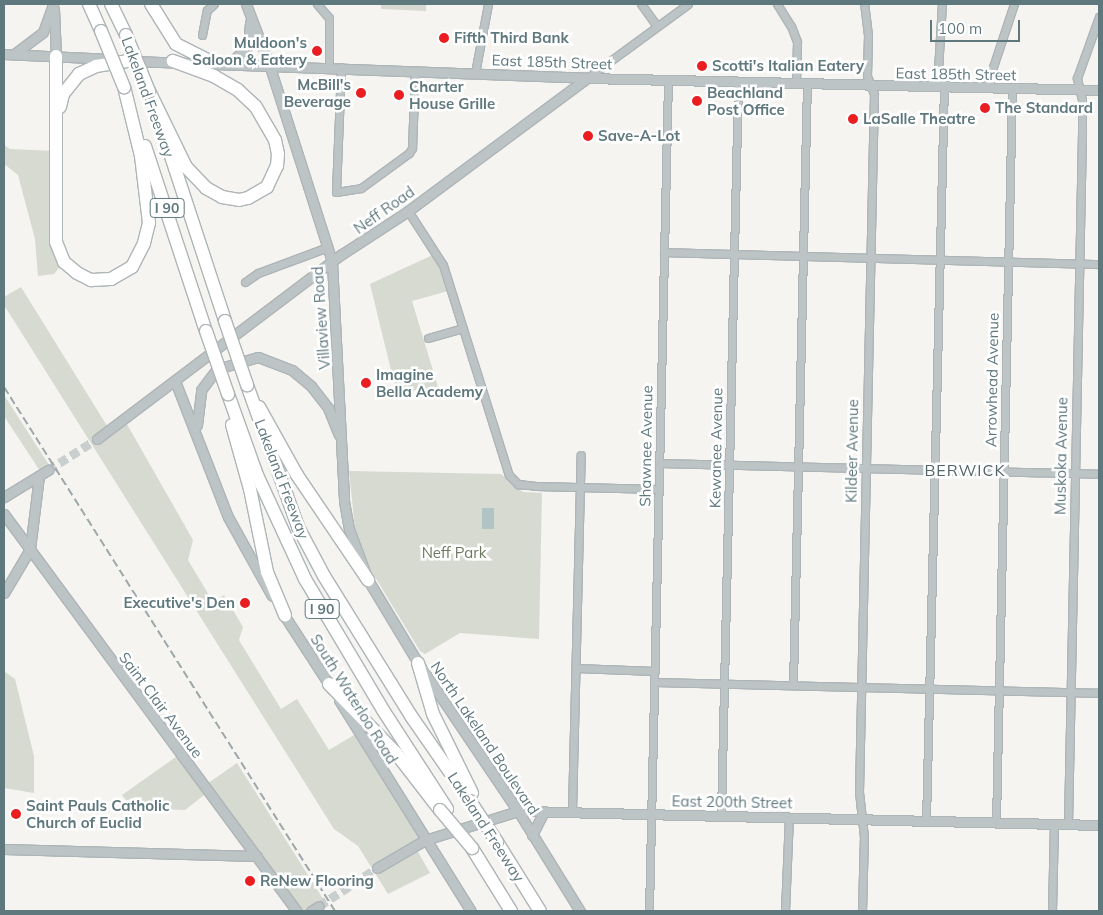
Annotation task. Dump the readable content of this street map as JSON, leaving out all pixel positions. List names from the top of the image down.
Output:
{
  "streets": {
    "highway": ["Lakeland Freeway", "I 90"],
    "street": [
      "East 185th Street",
      "Neff Road",
      "Villaview Road",
      "Arrowhead Avenue",
      "Shawnee Avenue",
      "Kewanee Avenue",
      "Kildeer Avenue",
      "Muskoka Avenue",
      "South Waterloo Road",
      "Saint Clair Avenue",
      "North Lakeland Boulevard",
      "East 200th Street"
    ]
  },
  "crossings": [
    ["East 185th Street", "Neff Road"],
    ["East 185th Street", "Villaview Road"],
    ["East 185th Street", "Arrowhead Avenue"],
    ["East 185th Street", "Shawnee Avenue"],
    ["East 185th Street", "Kewanee Avenue"],
    ["East 185th Street", "Kildeer Avenue"],
    ["East 185th Street", "Muskoka Avenue"],
    ["Neff Road", "Villaview Road"],
    ["Neff Road", "South Waterloo Road"],
    ["Villaview Road", "North Lakeland Boulevard"],
    ["Arrowhead Avenue", "East 200th Street"],
    ["Shawnee Avenue", "East 200th Street"],
    ["Kewanee Avenue", "East 200th Street"],
    ["Kildeer Avenue", "East 200th Street"],
    ["Muskoka Avenue", "East 200th Street"],
    ["South Waterloo Road", "East 200th Street"],
    ["North Lakeland Boulevard", "East 200th Street"]
  ],
  "districts": ["BERWICK"],
  "parks": ["Neff Park"],
  "places": [
    "Fifth Third Bank",
    "Muldoon's Saloon & Eatery",
    "Scotti's Italian Eatery",
    "McBill's Beverage",
    "Charter House Grille",
    "Beachland Post Office",
    "The Standard",
    "LaSalle Theatre",
    "Save-A-Lot",
    "Imagine Bella Academy",
    "Executive's Den",
    "Saint Pauls Catholic Church of Euclid",
    "ReNew Flooring"
  ],
  "scale_bar": "100 m"
}
